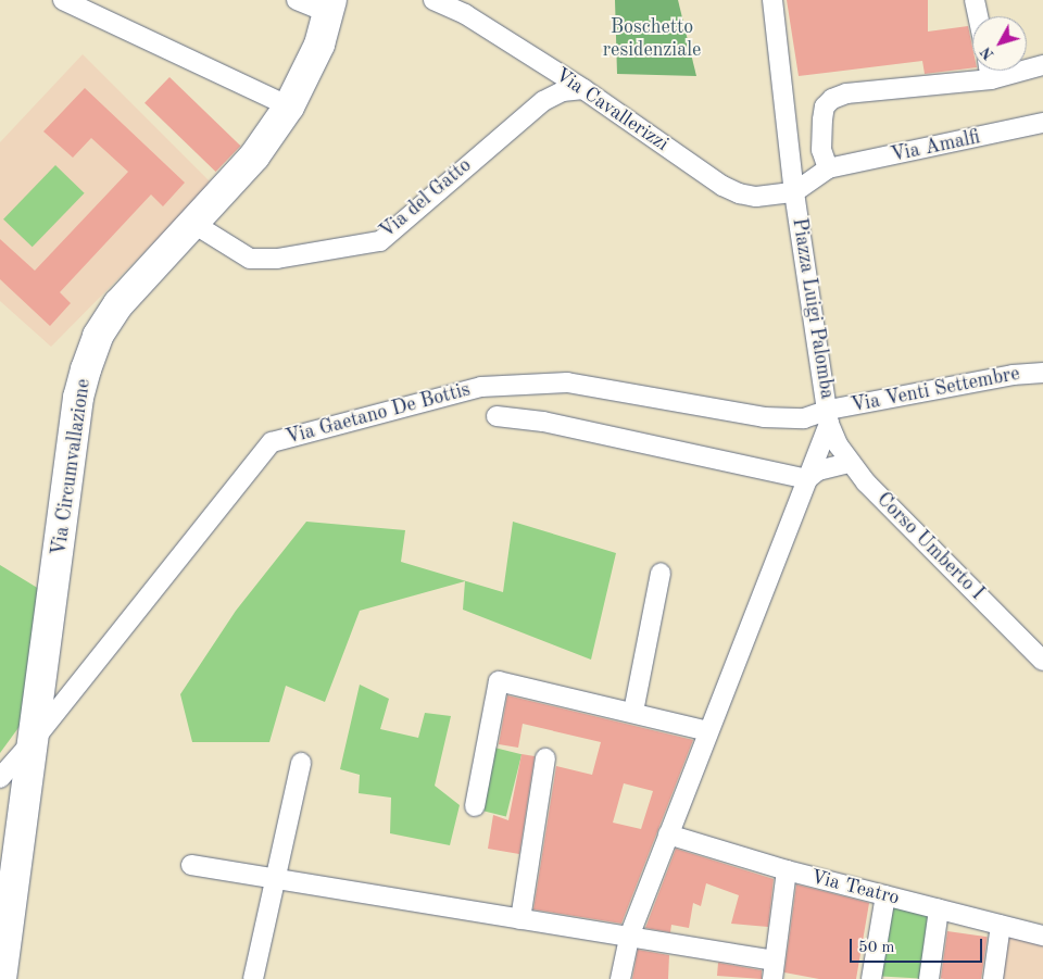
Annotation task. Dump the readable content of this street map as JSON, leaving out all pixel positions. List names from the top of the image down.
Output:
{
  "streets": {
    "main road": ["Via Circumvallazione"],
    "street": [
      "Via Cavallerizzi",
      "Via Amalfi",
      "Via del Gatto",
      "Piazza Luigi Palomba",
      "Via Venti Settembre",
      "Via Gaetano De Bottis",
      "Corso Umberto I",
      "Via Teatro"
    ]
  },
  "crossings": [
    ["Via Cavallerizzi", "Via Amalfi"],
    ["Via Cavallerizzi", "Via del Gatto"],
    ["Via Cavallerizzi", "Piazza Luigi Palomba"],
    ["Via Amalfi", "Piazza Luigi Palomba"],
    ["Via del Gatto", "Via Circumvallazione"],
    ["Piazza Luigi Palomba", "Via Venti Settembre"],
    ["Piazza Luigi Palomba", "Via Gaetano De Bottis"],
    ["Piazza Luigi Palomba", "Corso Umberto I"],
    ["Via Venti Settembre", "Via Gaetano De Bottis"],
    ["Via Venti Settembre", "Corso Umberto I"],
    ["Via Gaetano De Bottis", "Via Circumvallazione"],
    ["Via Gaetano De Bottis", "Corso Umberto I"]
  ],
  "parks": ["Boschetto residenziale"],
  "scale_bar": "50 m",
  "north": "bottom left"
}
